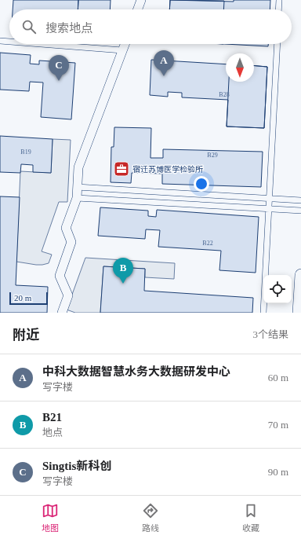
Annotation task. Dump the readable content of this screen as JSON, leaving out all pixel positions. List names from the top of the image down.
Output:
{
  "places": {
    "office": ["宿迁苏博医学检验所"]
  },
  "house_numbers": [
    "B28",
    "B19",
    "B29",
    "B22"
  ],
  "scale_bar": "20 m",
  "north": "bottom",
  "page": {
    "search": "搜索地点",
    "pins": ["A", "C", "B"],
    "scale": "20 m",
    "heading": ["附近", "3个结果"],
    "list": [
      {
        "mark": "A",
        "name": "中科大数据智慧水务大数据研发中心",
        "note": "写字楼",
        "value": "60 m"
      },
      {
        "mark": "B",
        "name": "B21",
        "note": "地点",
        "value": "70 m"
      },
      {
        "mark": "C",
        "name": "Singtis新科创",
        "note": "写字楼",
        "value": "90 m"
      }
    ],
    "nav": ["地图", "路线", "收藏"]
  }
}
